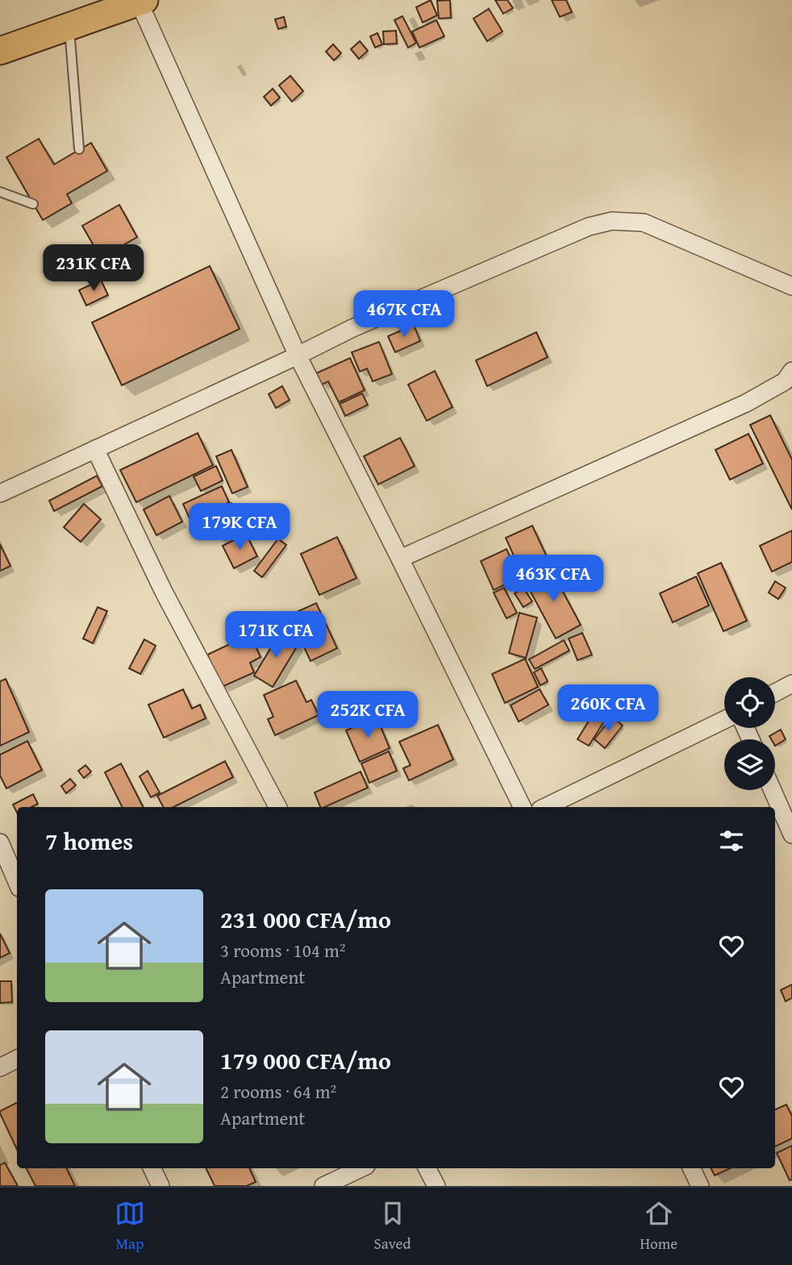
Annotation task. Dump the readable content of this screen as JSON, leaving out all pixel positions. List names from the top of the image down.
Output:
{
  "page": {
    "price": [
      "231K CFA",
      "467K CFA",
      "179K CFA",
      "463K CFA",
      "171K CFA",
      "260K CFA",
      "252K CFA"
    ],
    "heading": "7 homes",
    "list": [
      {
        "name": "231 000 CFA/mo",
        "note": "3 rooms · 104 m² · Apartment"
      },
      {
        "name": "179 000 CFA/mo",
        "note": "2 rooms · 64 m² · Apartment"
      }
    ],
    "tabs": ["Map", "Saved", "Home"]
  }
}
